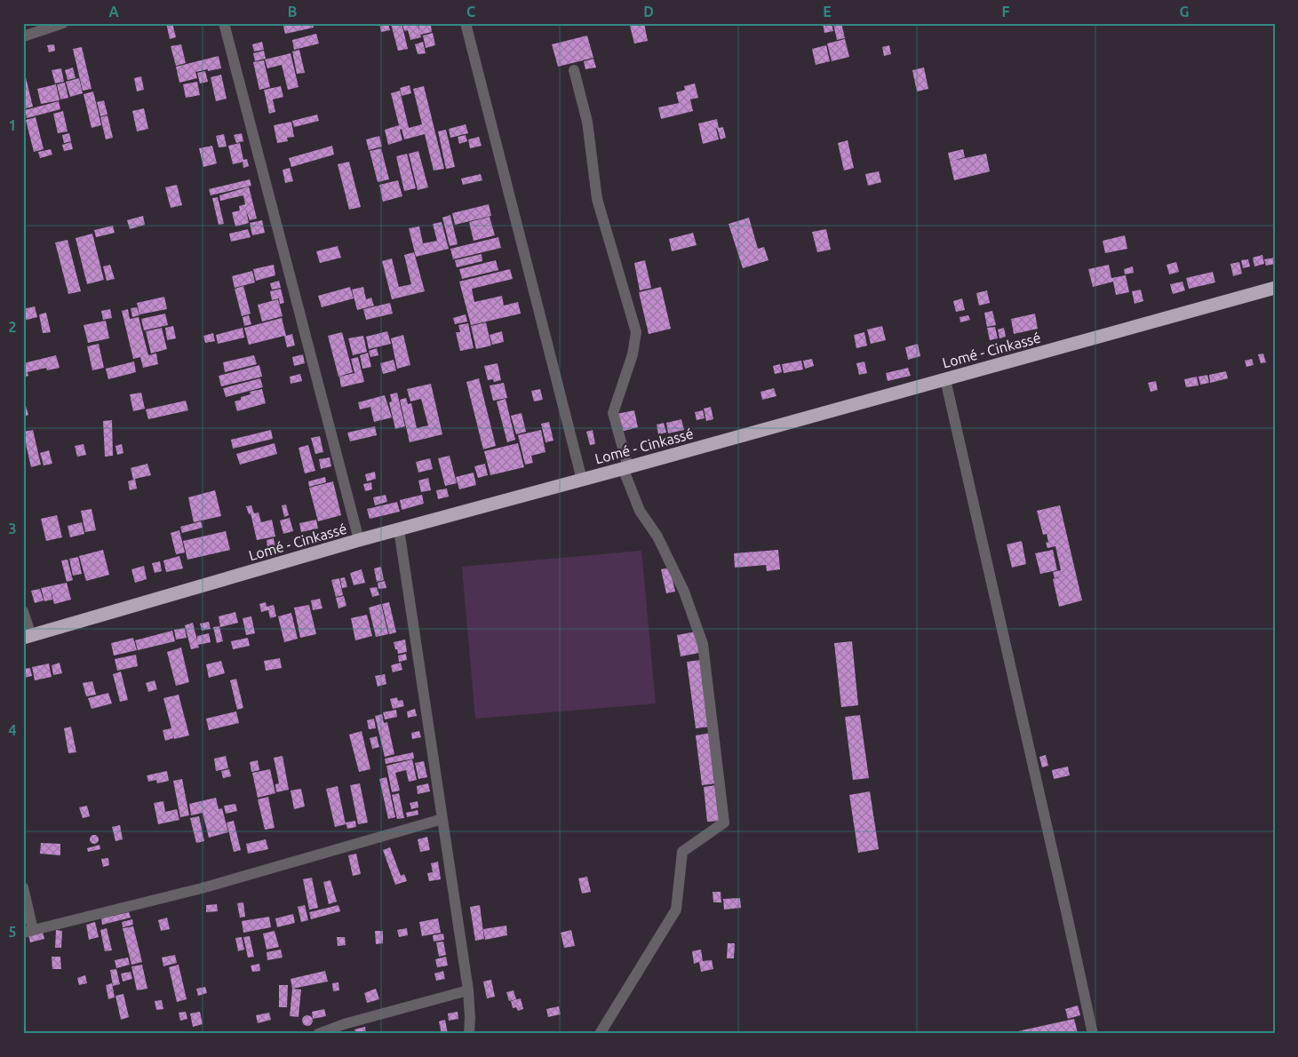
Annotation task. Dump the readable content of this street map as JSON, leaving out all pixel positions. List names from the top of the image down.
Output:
{
  "streets": {
    "highway": ["Lomé - Cinkassé"]
  },
  "grid": {
    "columns": [
      "A",
      "B",
      "C",
      "D",
      "E",
      "F",
      "G"
    ],
    "rows": [
      "1",
      "2",
      "3",
      "4",
      "5"
    ]
  }
}
